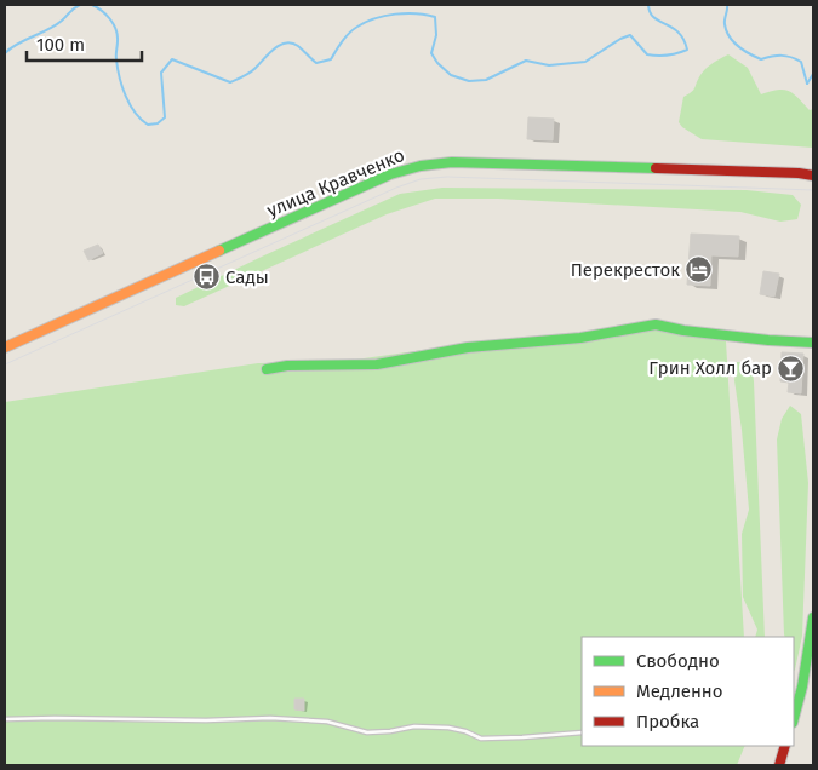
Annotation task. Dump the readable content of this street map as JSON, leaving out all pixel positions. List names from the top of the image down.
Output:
{
  "streets": {
    "main road": ["улица Кравченко"]
  },
  "places": {
    "hotel": ["Перекресток"],
    "bus stop": ["Сады"],
    "bar": ["Грин Холл бар"]
  },
  "legend": ["Свободно", "Медленно", "Пробка"],
  "scale_bar": "100 m"
}
